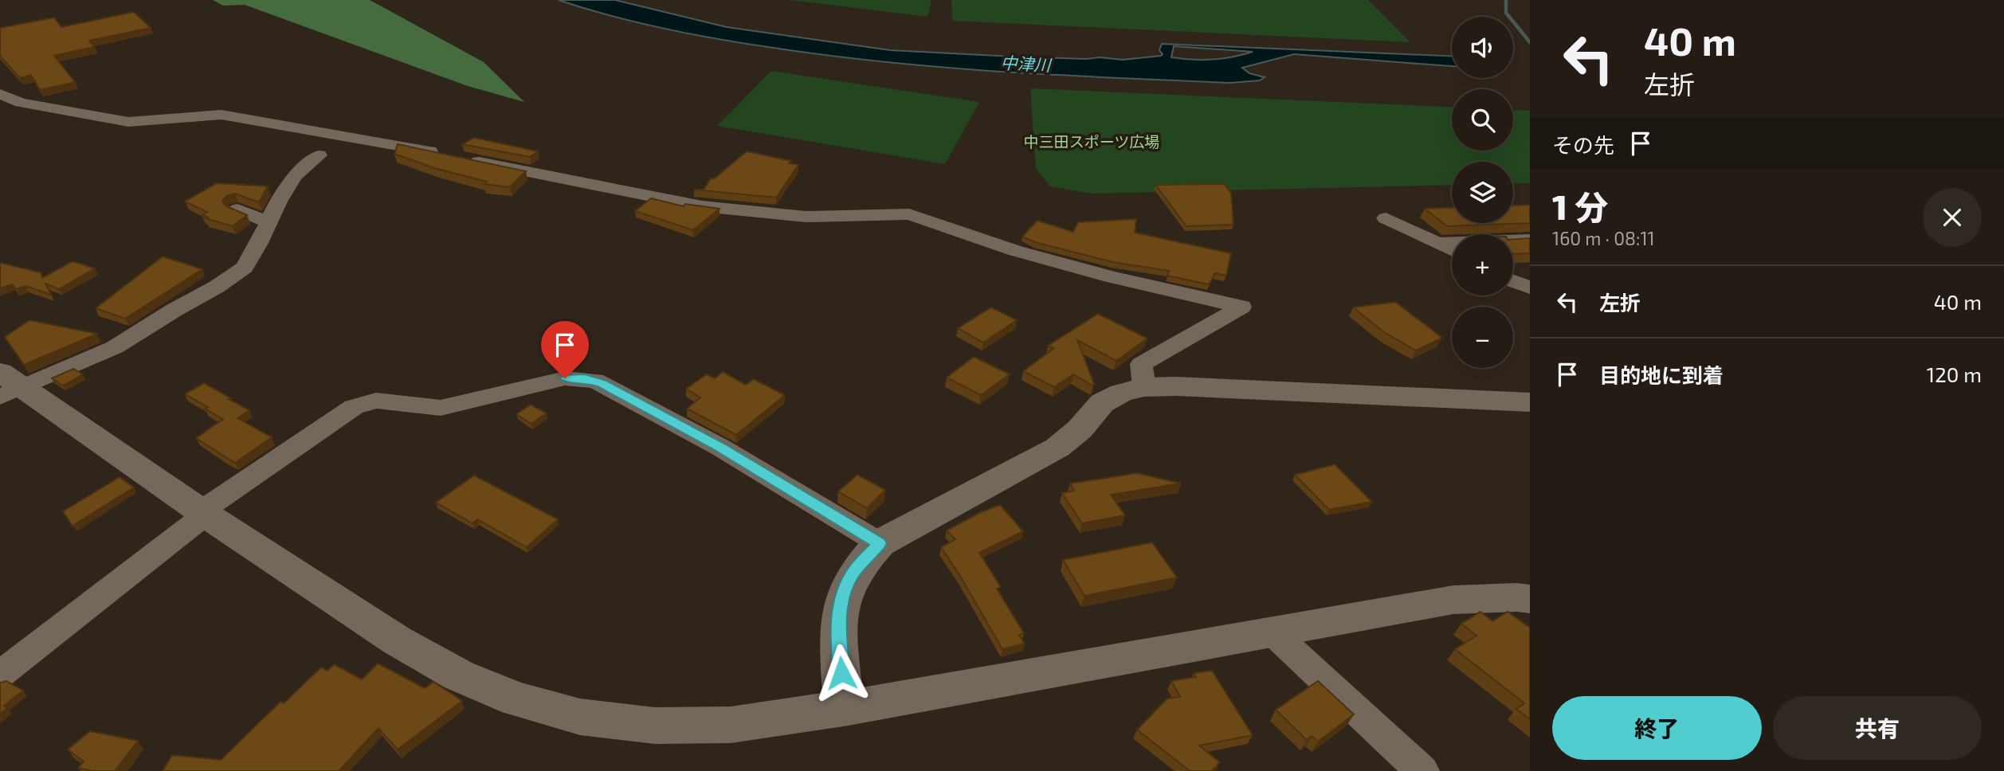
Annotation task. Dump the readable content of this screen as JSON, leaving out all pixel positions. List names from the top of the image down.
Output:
{
  "water": ["中津川"],
  "parks": ["中三田スポーツ広場"],
  "page": {
    "turn": ["40 m", "左折"],
    "map_buttons": ["+", "−"],
    "then": "その先",
    "heading": ["1 分", "160 m · 08:11"],
    "list": [
      {
        "name": "左折",
        "value": "40 m"
      },
      {
        "name": "目的地に到着",
        "value": "120 m"
      }
    ],
    "buttons": ["終了", "共有"]
  }
}
